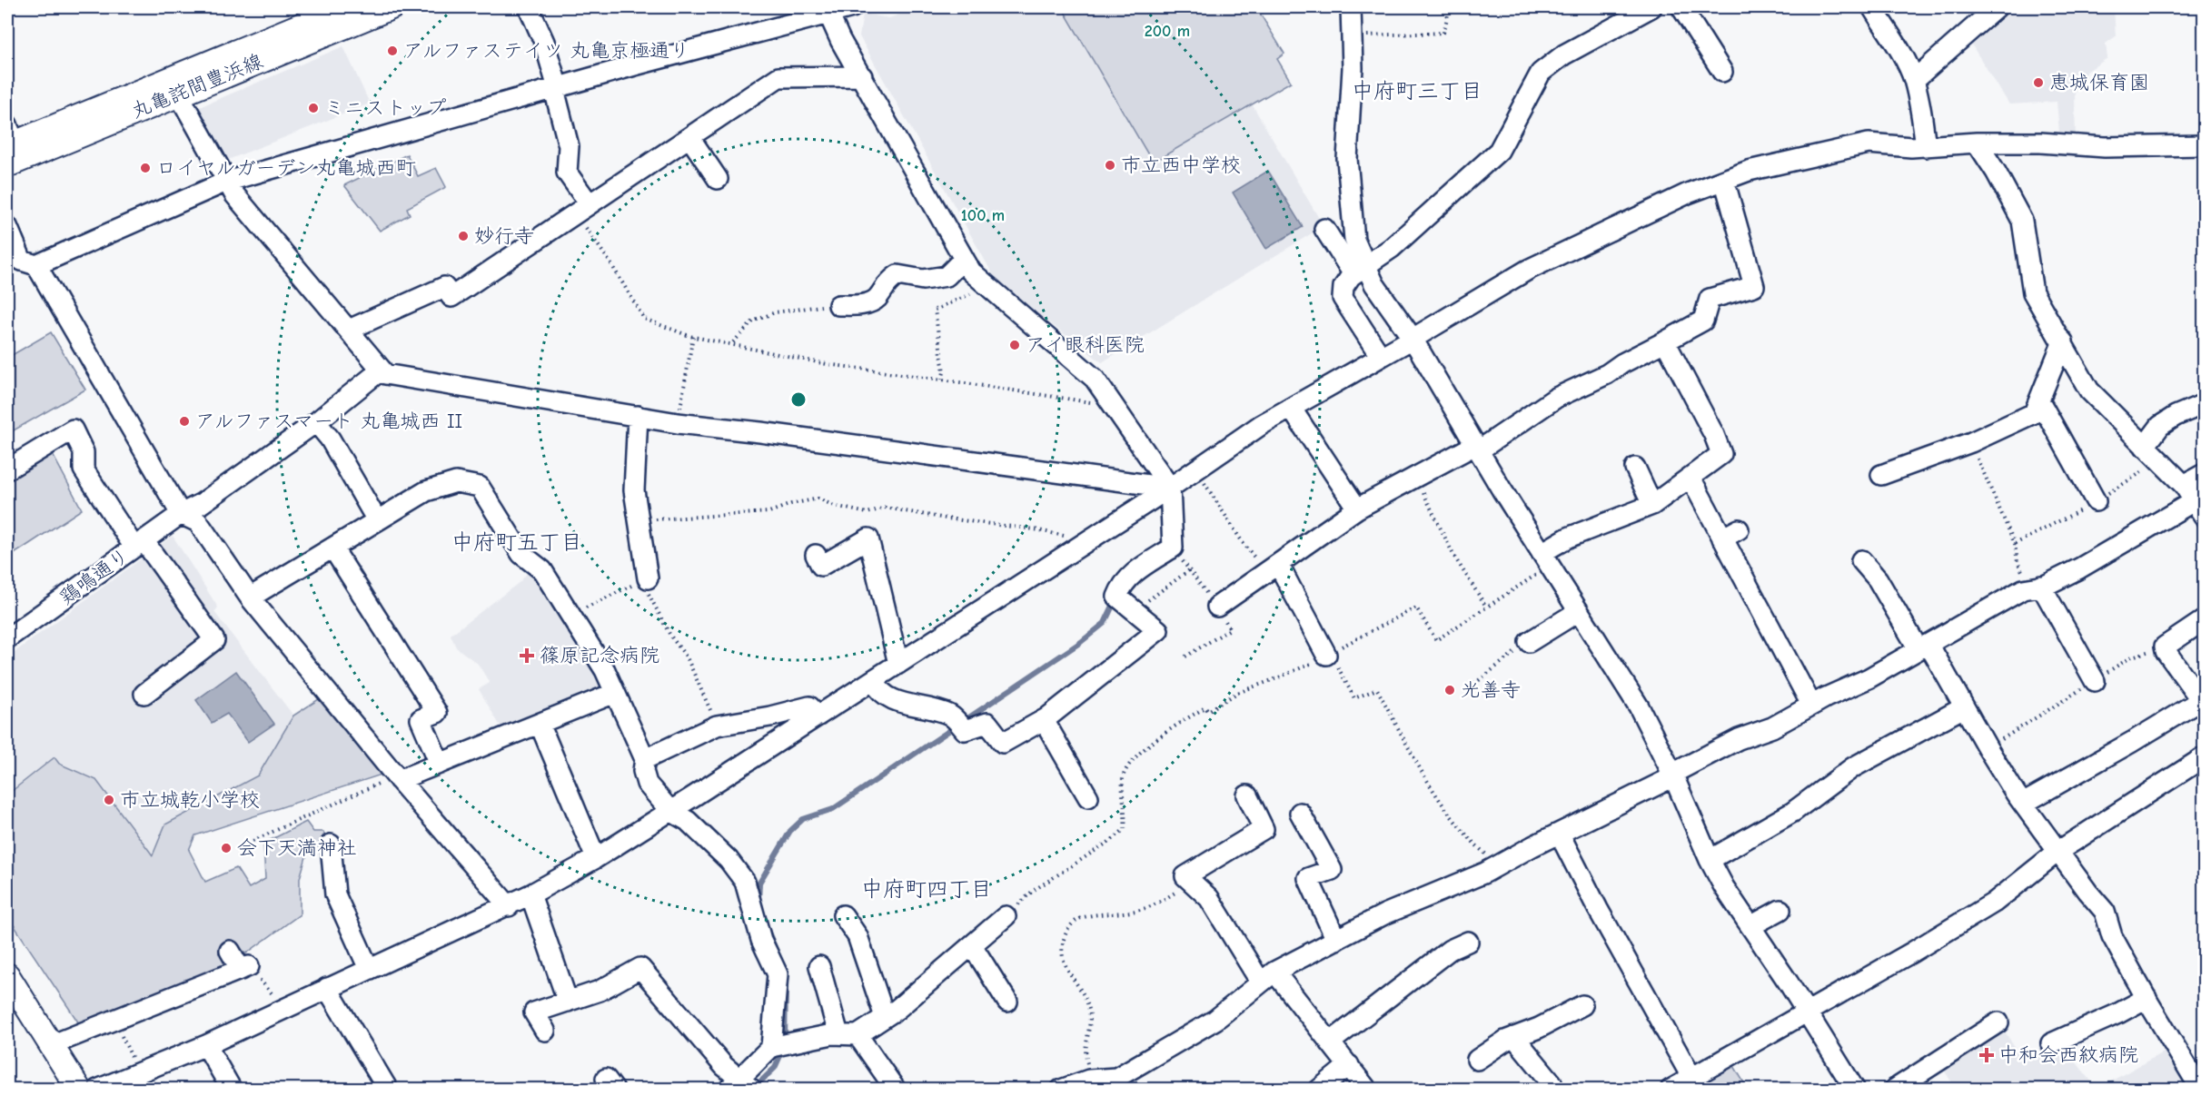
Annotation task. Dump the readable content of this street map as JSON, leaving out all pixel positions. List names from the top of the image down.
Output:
{
  "streets": {
    "main road": ["丸亀詫間豊浜線"],
    "street": ["鶏鳴通り"]
  },
  "districts": ["中府町三丁目", "中府町五丁目", "中府町四丁目"],
  "places": {
    "other": [
      "アルファステイツ 丸亀京極通り",
      "恵城保育園",
      "ミニストップ",
      "市立西中学校",
      "ロイヤルガーデン丸亀城西町",
      "妙行寺",
      "アイ眼科医院",
      "アルファスマート 丸亀城西 II",
      "光善寺",
      "市立城乾小学校",
      "会下天満神社"
    ],
    "health": ["篠原記念病院", "中和会西紋病院"]
  },
  "rings": ["200 m", "100 m"]
}
